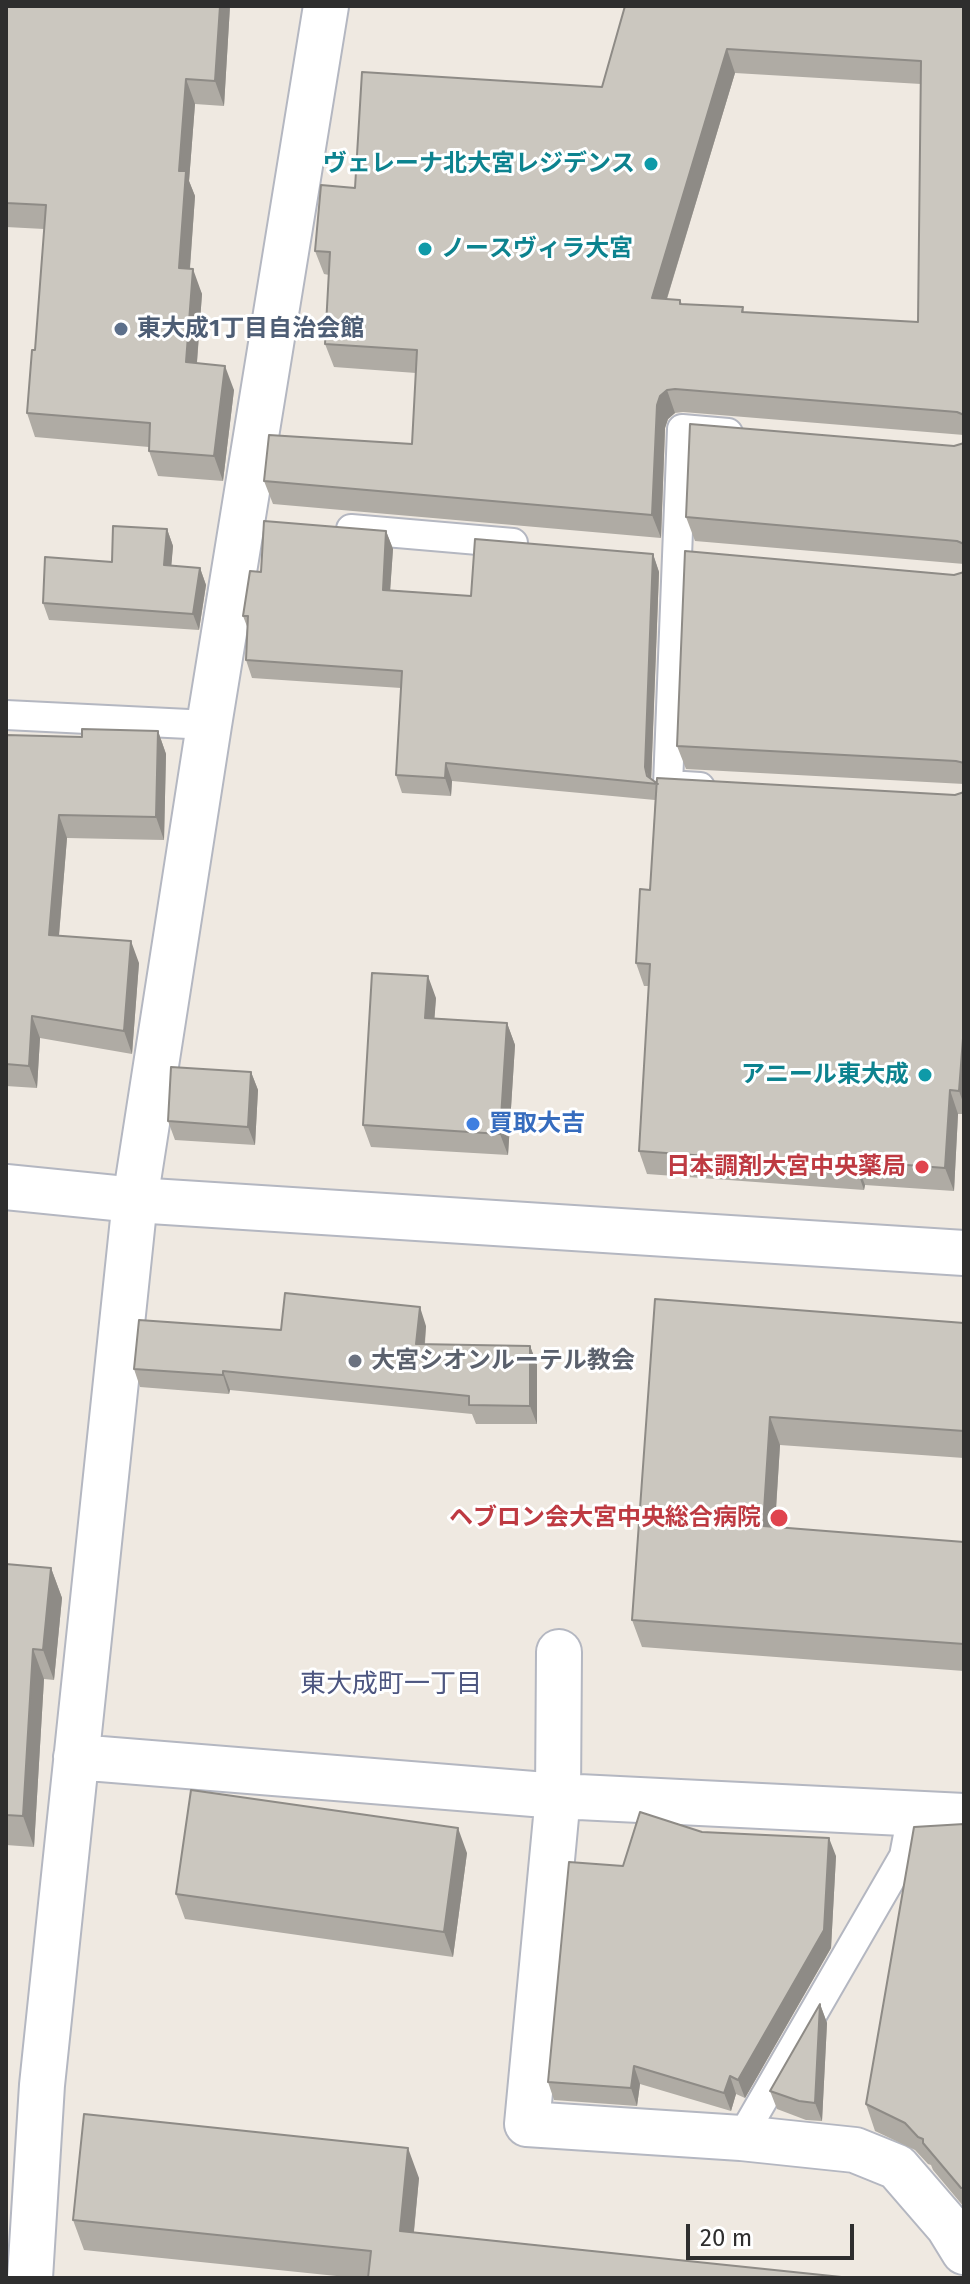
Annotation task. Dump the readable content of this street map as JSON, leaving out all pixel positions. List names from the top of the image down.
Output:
{
  "districts": ["東大成町一丁目"],
  "places": [
    "ヴェレーナ北大宮レジデンス",
    "ノースヴィラ大宮",
    "東大成1丁目自治会館",
    "アニール東大成",
    "買取大吉",
    "日本調剤大宮中央薬局",
    "大宮シオンルーテル教会",
    "ヘブロン会大宮中央総合病院"
  ],
  "scale_bar": "20 m"
}
